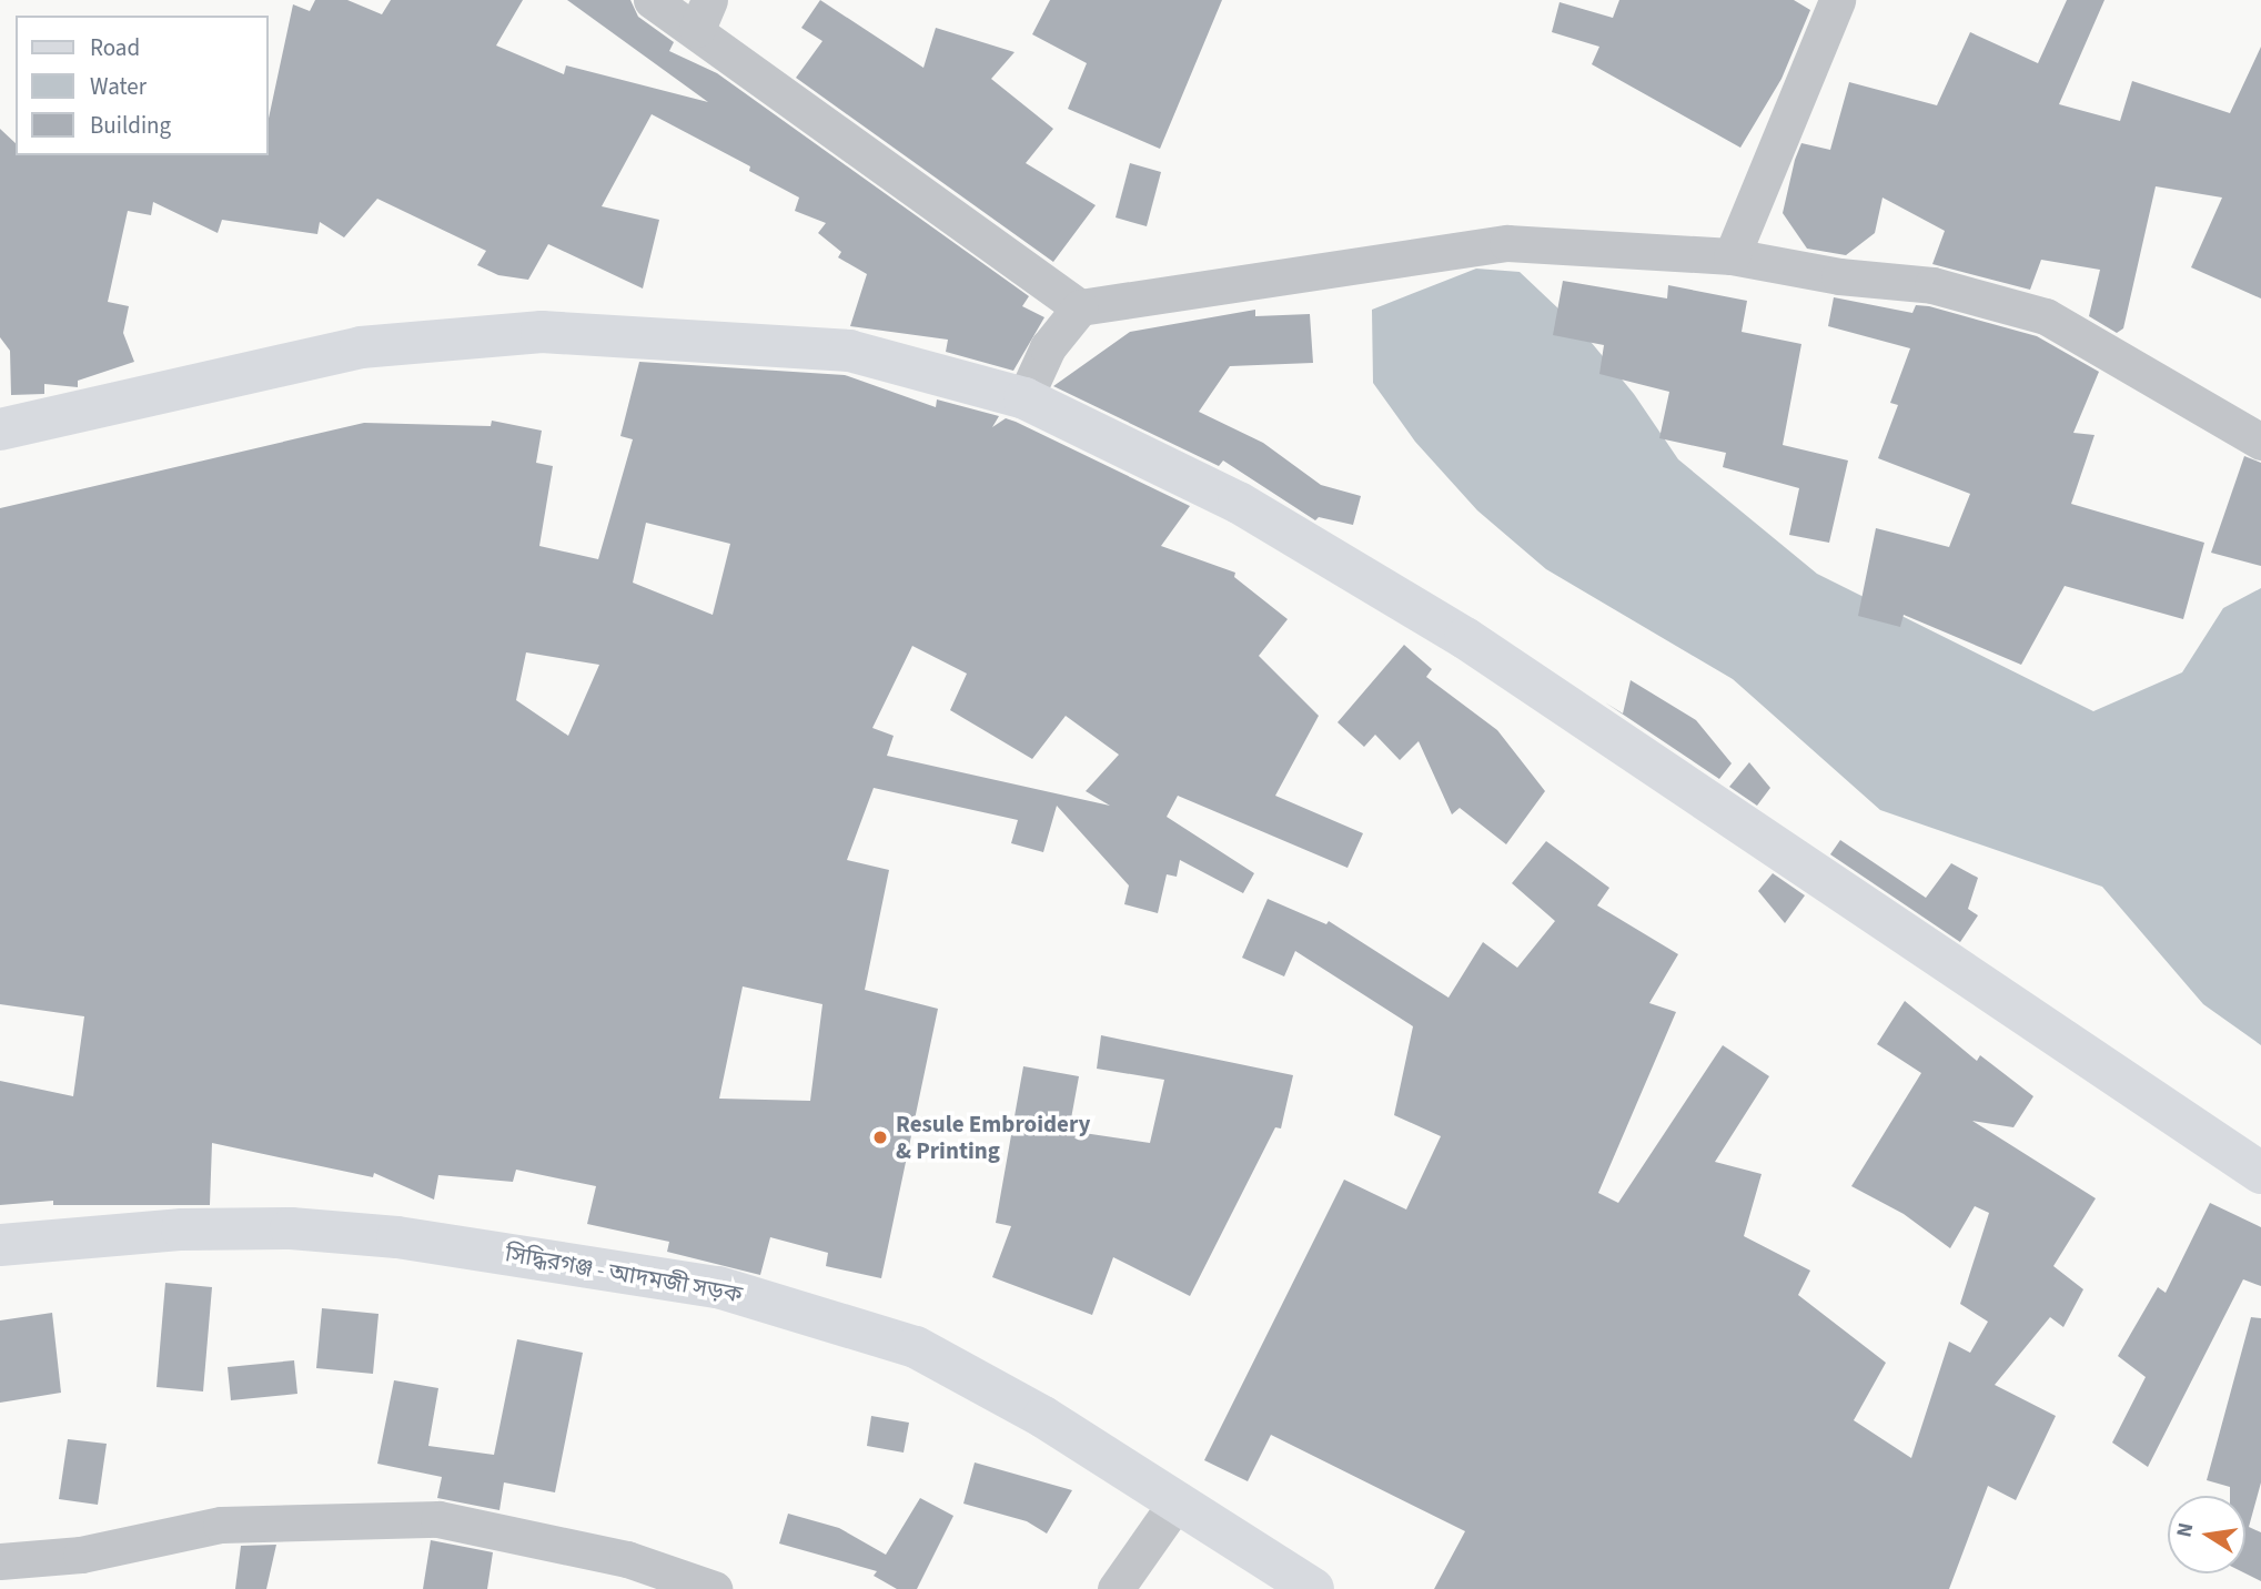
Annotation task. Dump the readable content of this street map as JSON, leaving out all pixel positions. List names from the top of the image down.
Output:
{
  "streets": {
    "main road": ["সিদ্ধিরগঞ্জ - আদমজী সড়ক"]
  },
  "places": ["Resule Embroidery & Printing"],
  "legend": ["Road", "Water", "Building"],
  "north": "left"
}
